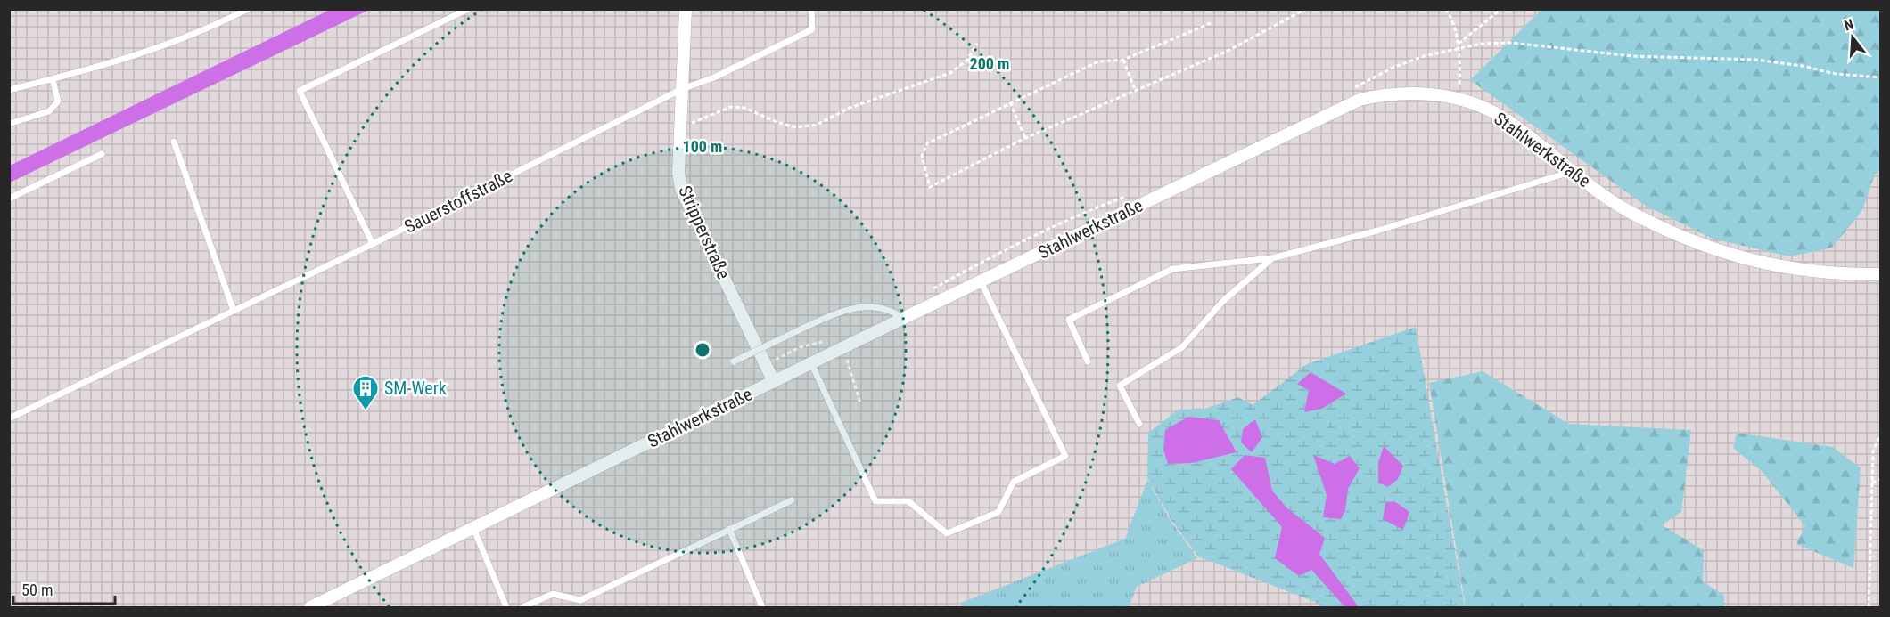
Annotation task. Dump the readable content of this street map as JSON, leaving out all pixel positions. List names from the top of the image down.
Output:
{
  "streets": {
    "street": ["Stahlwerkstraße", "Stripperstraße"],
    "lane": ["Sauerstoffstraße"]
  },
  "crossings": [
    ["Stahlwerkstraße", "Stripperstraße"],
    ["Sauerstoffstraße", "Stripperstraße"]
  ],
  "places": {
    "building": ["SM-Werk"]
  },
  "scale_bar": "50 m",
  "north": "top",
  "rings": ["200 m", "100 m"]
}
